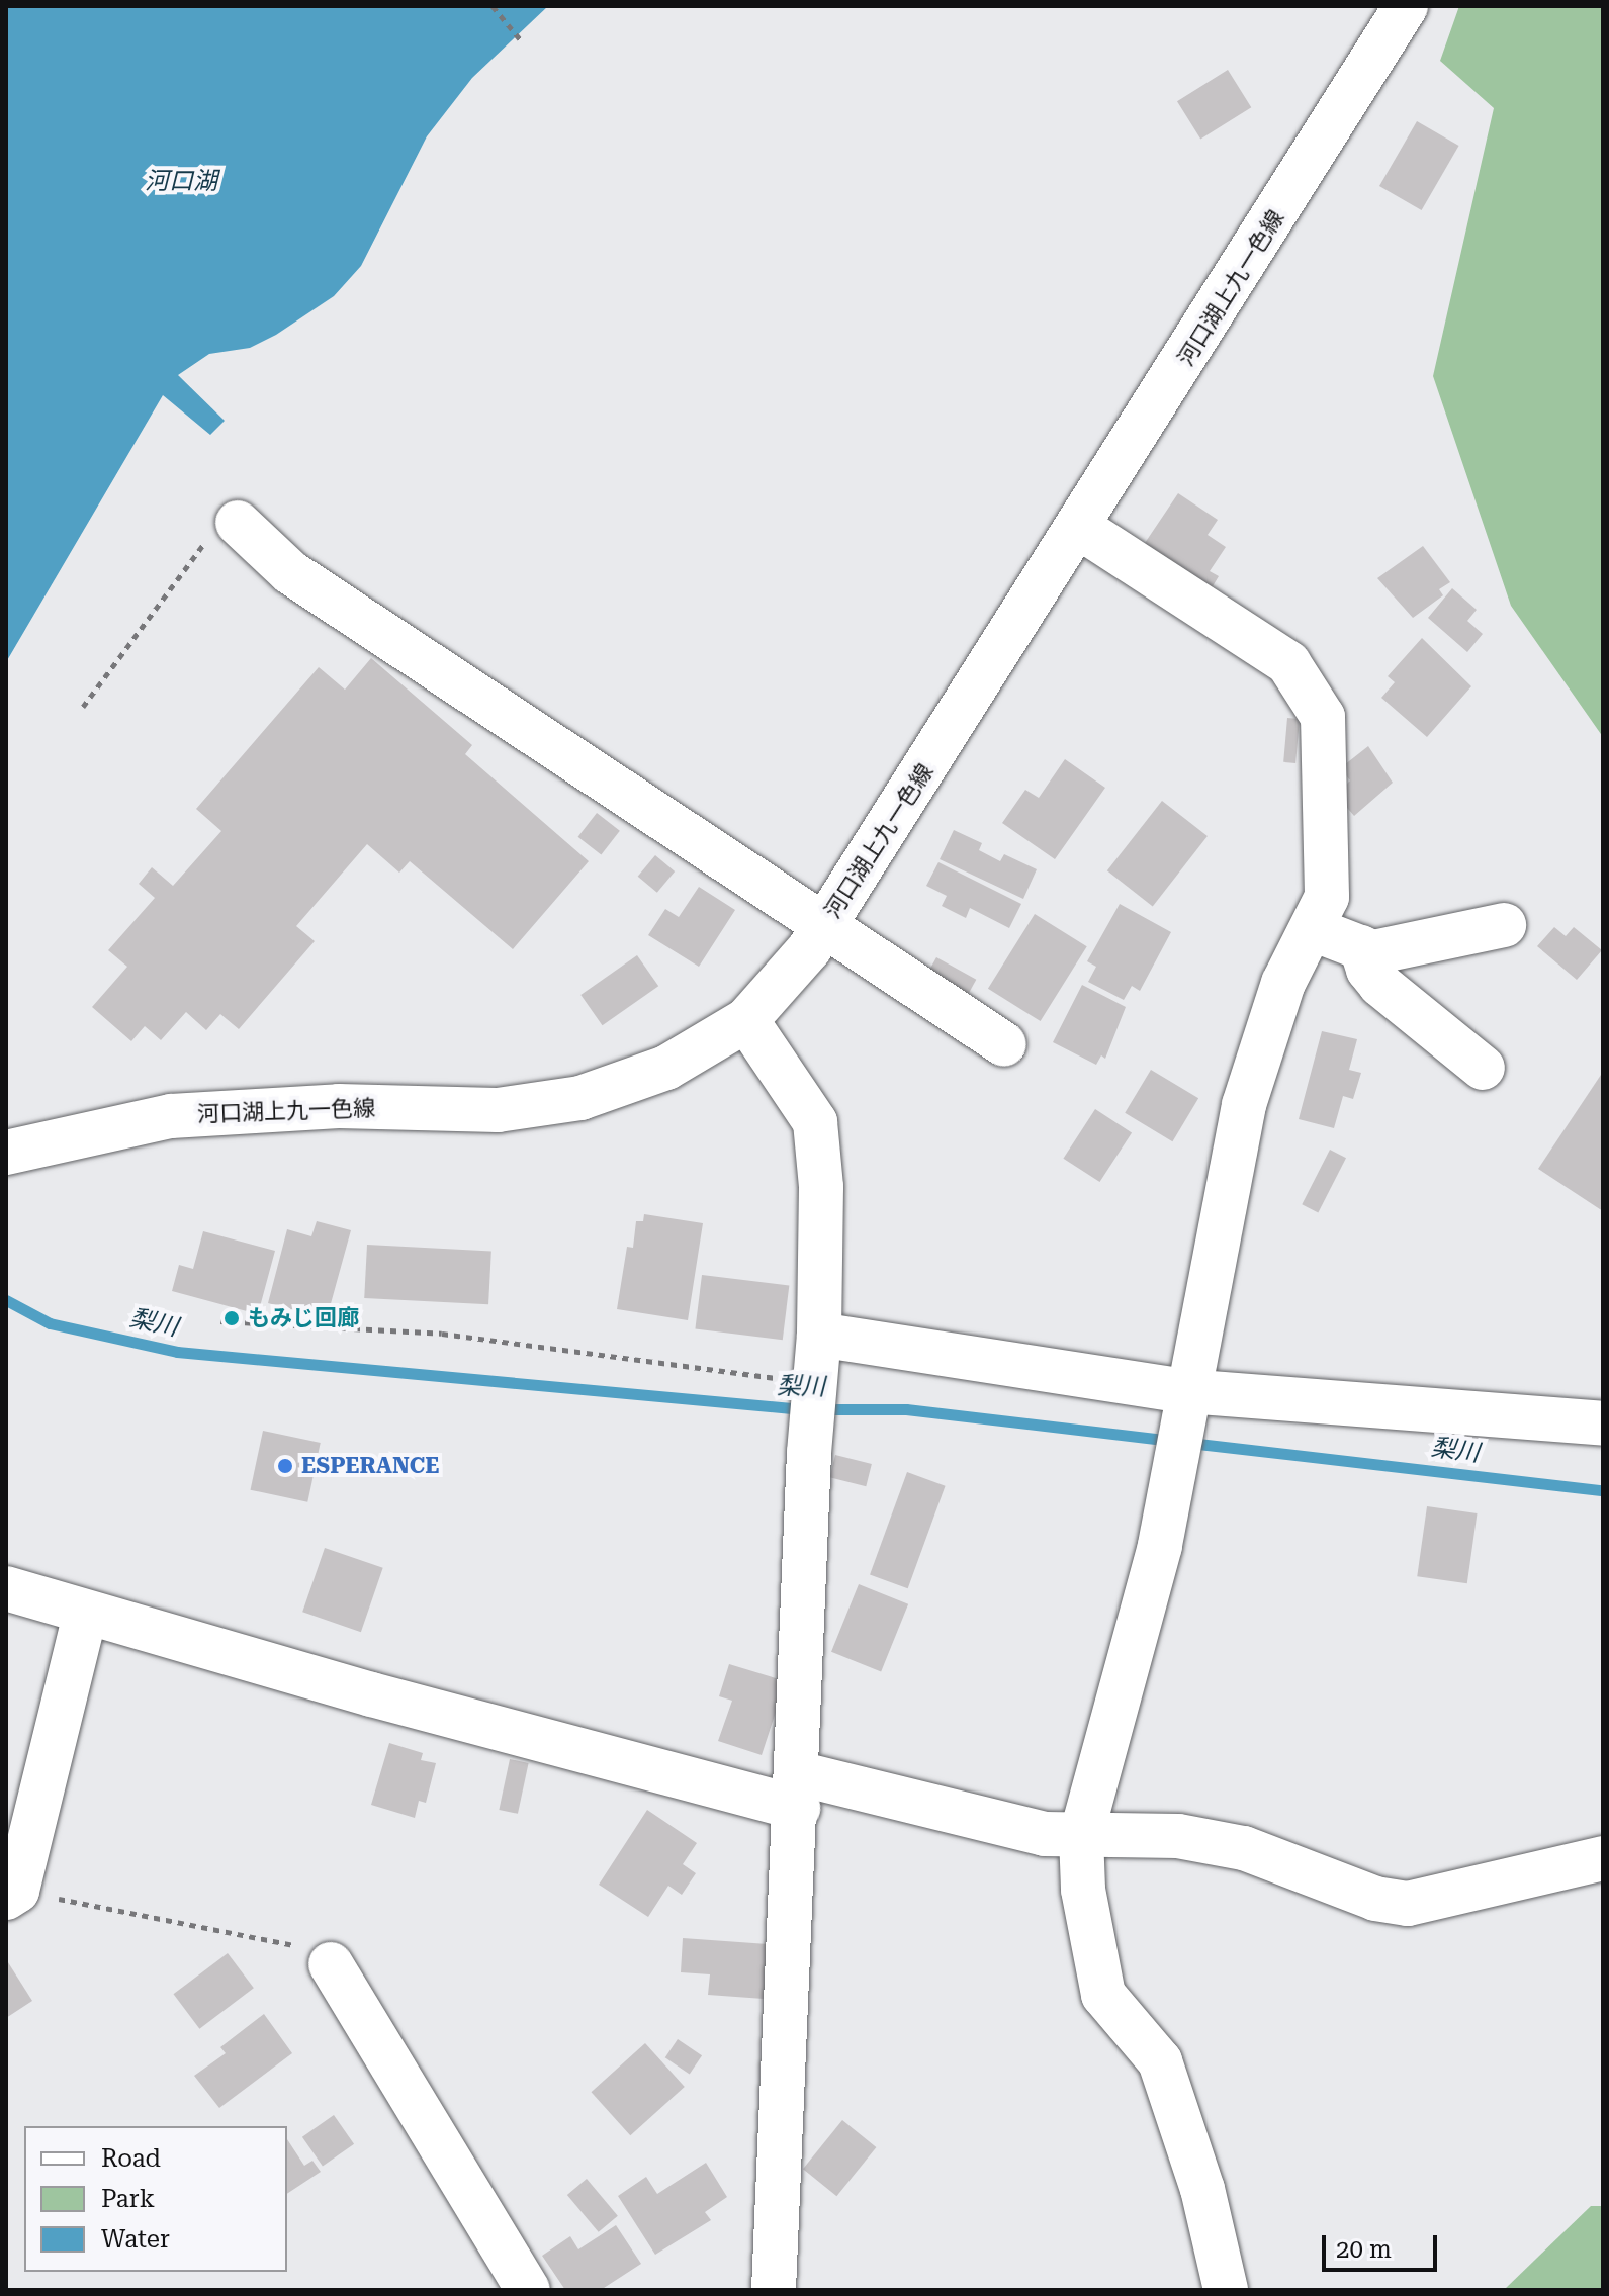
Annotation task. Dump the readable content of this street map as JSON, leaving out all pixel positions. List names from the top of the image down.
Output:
{
  "streets": {
    "street": ["河口湖上九一色線"]
  },
  "water": ["河口湖", "梨川"],
  "places": ["もみじ回廊", "ESPERANCE"],
  "legend": ["Road", "Park", "Water"],
  "scale_bar": "20 m"
}
